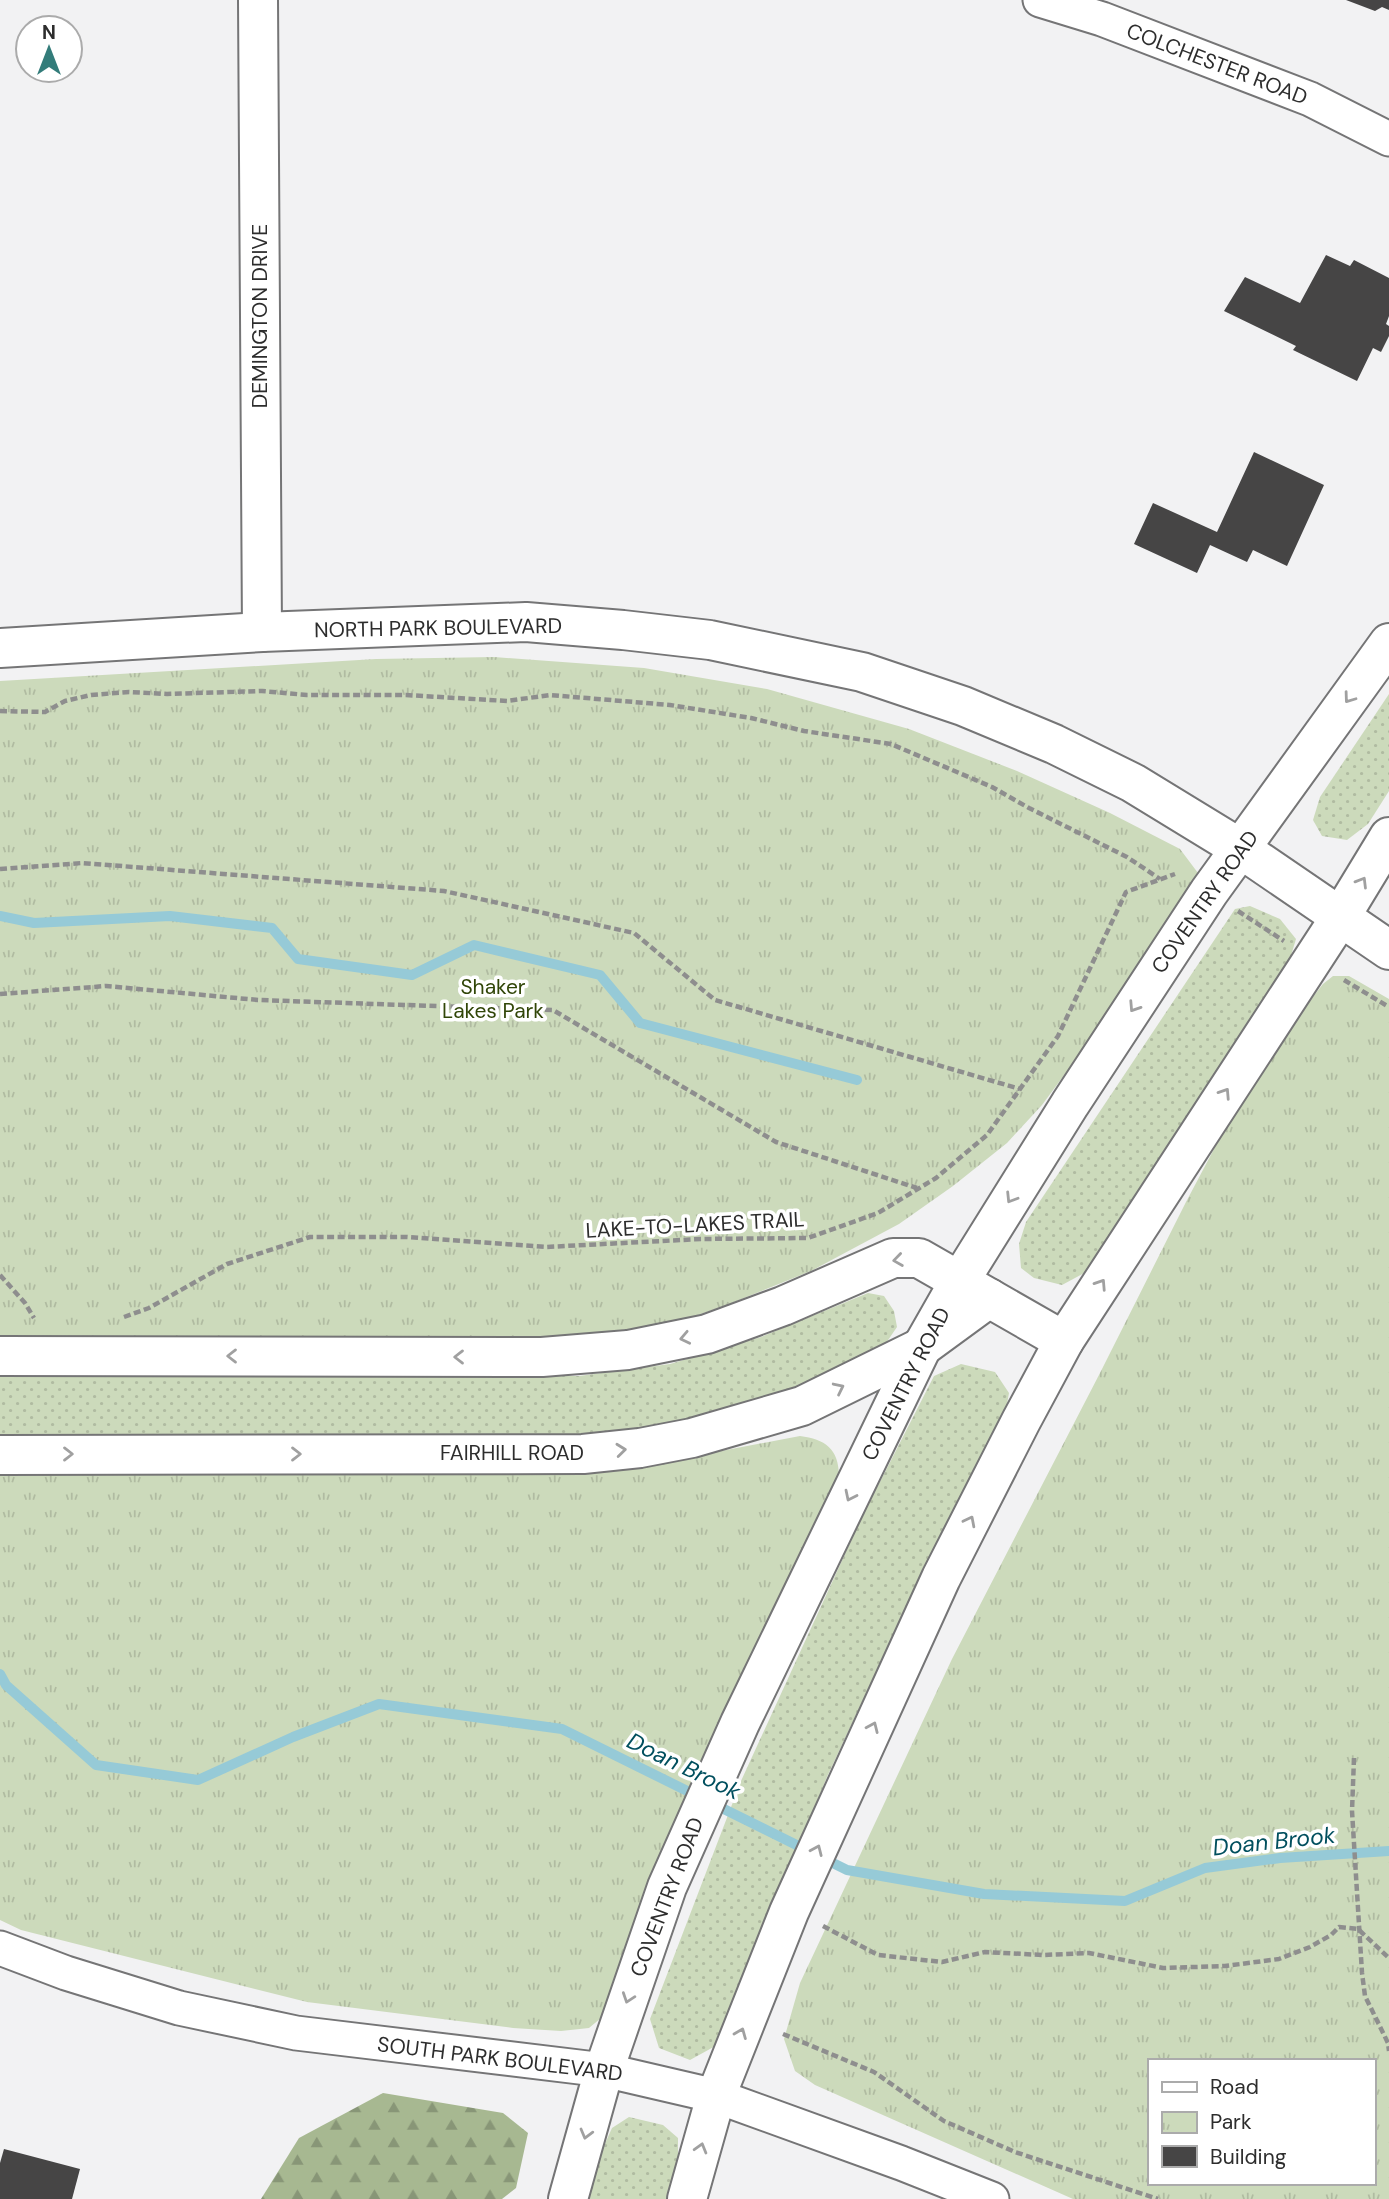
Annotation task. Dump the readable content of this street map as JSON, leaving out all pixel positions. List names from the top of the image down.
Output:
{
  "streets": {
    "street": [
      "COLCHESTER ROAD",
      "DEMINGTON DRIVE",
      "NORTH PARK BOULEVARD",
      "COVENTRY ROAD",
      "FAIRHILL ROAD",
      "SOUTH PARK BOULEVARD"
    ],
    "path": ["LAKE-TO-LAKES TRAIL"]
  },
  "crossings": [
    ["DEMINGTON DRIVE", "NORTH PARK BOULEVARD"],
    ["NORTH PARK BOULEVARD", "COVENTRY ROAD"],
    ["COVENTRY ROAD", "LAKE-TO-LAKES TRAIL"],
    ["COVENTRY ROAD", "FAIRHILL ROAD"],
    ["COVENTRY ROAD", "SOUTH PARK BOULEVARD"]
  ],
  "water": ["Doan Brook"],
  "parks": ["Shaker Lakes Park"],
  "legend": ["Road", "Park", "Building"],
  "north": "top"
}
